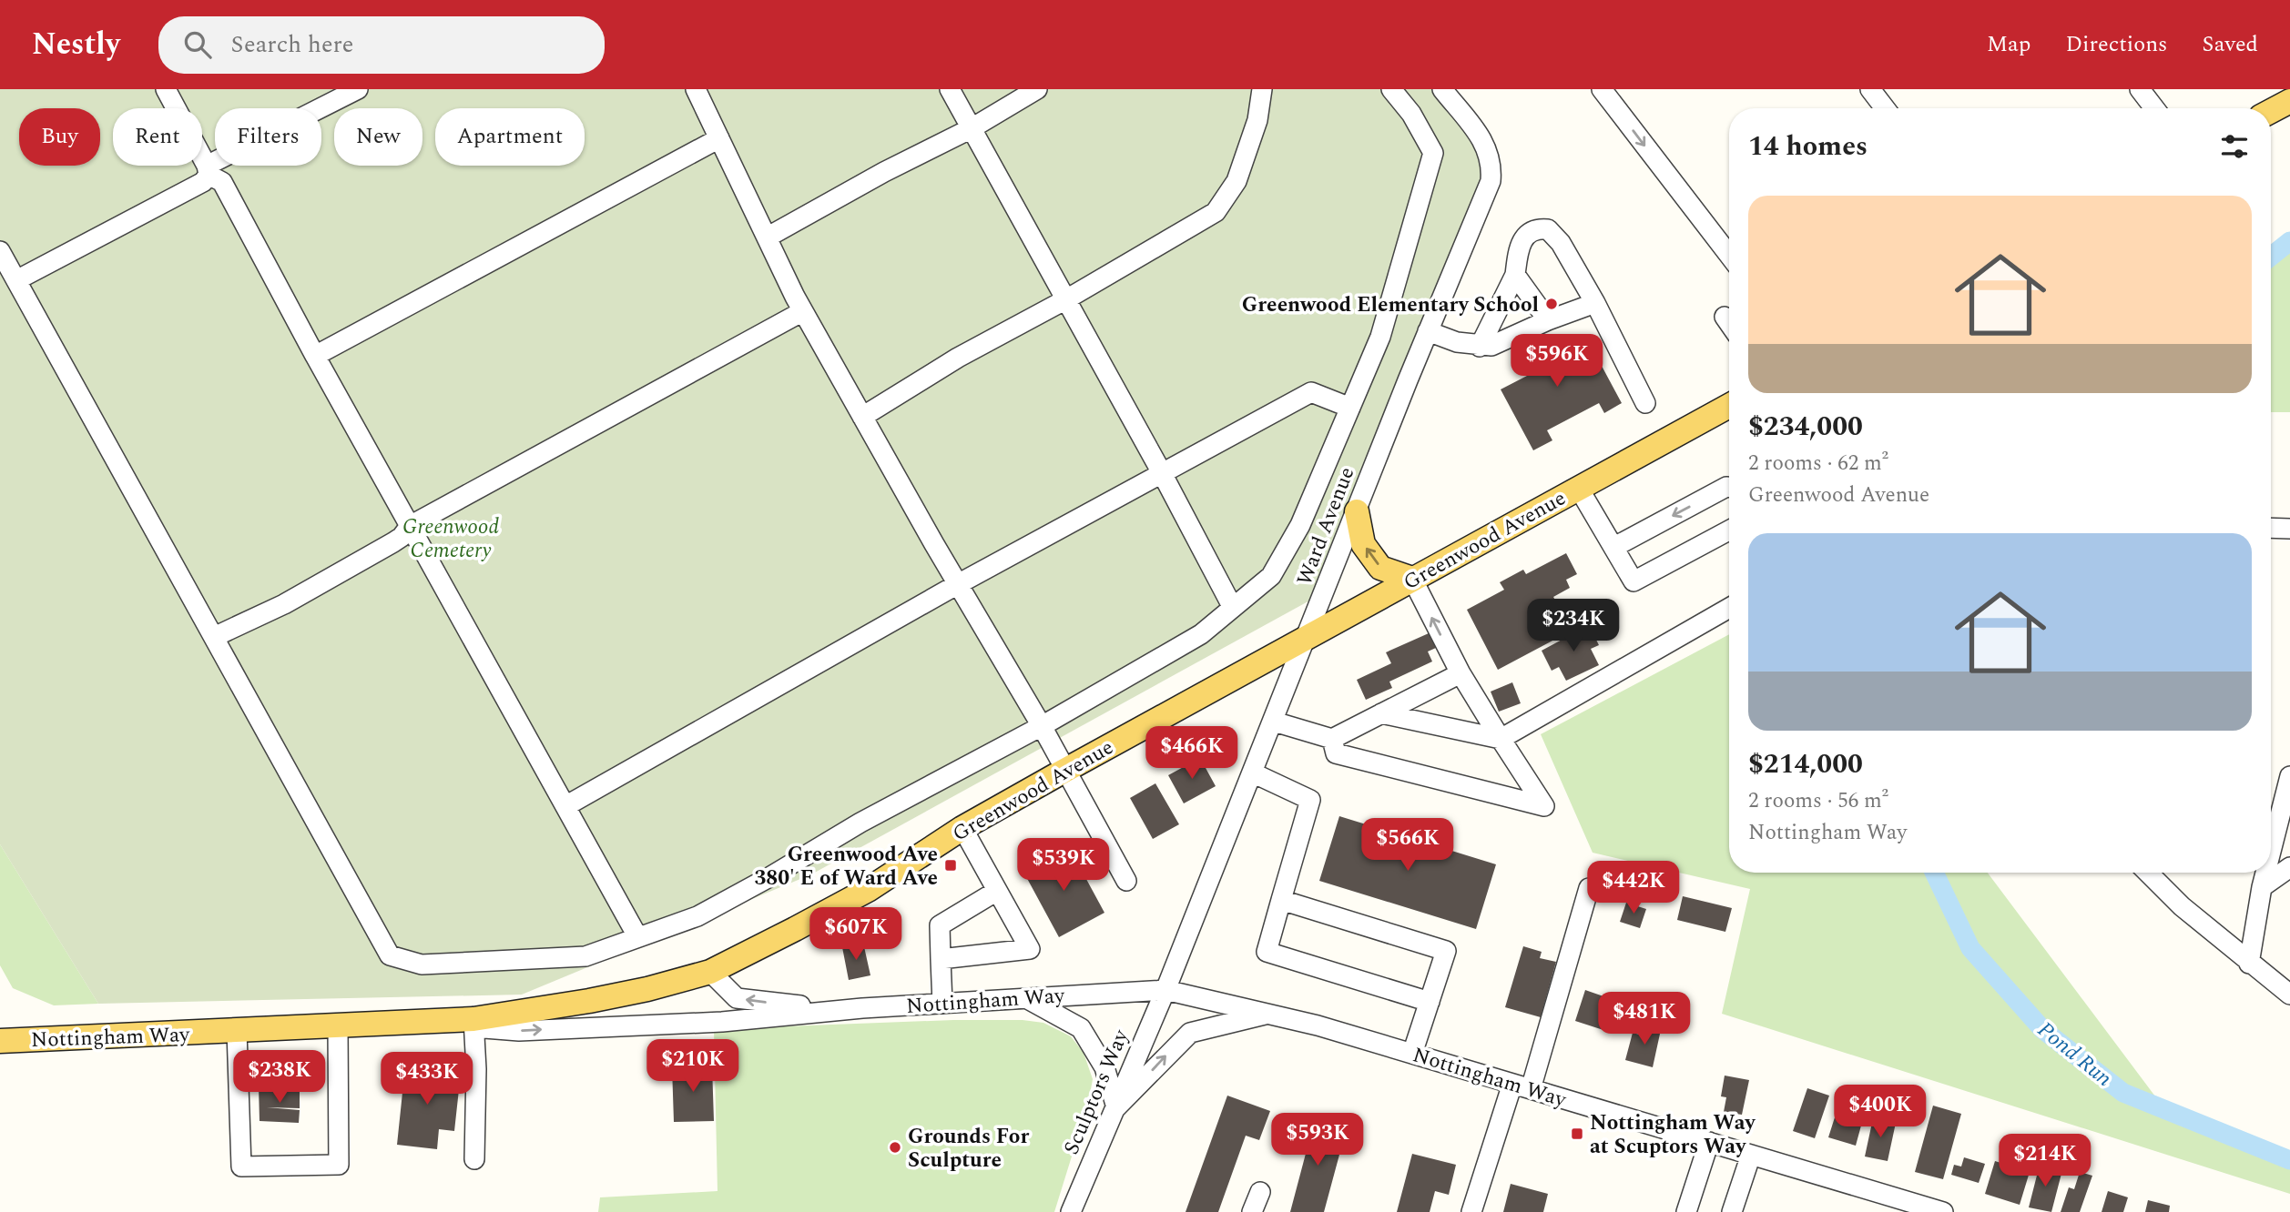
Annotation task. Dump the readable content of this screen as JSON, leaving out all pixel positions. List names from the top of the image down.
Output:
{
  "streets": {
    "main road": ["Greenwood Avenue", "Nottingham Way"],
    "street": ["Ward Avenue", "Sculptors Way"]
  },
  "crossings": [
    ["Ward Avenue", "Greenwood Avenue"],
    ["Ward Avenue", "Nottingham Way"],
    ["Ward Avenue", "Sculptors Way"],
    ["Greenwood Avenue", "Nottingham Way"],
    ["Nottingham Way", "Sculptors Way"]
  ],
  "water": ["Pond Run"],
  "parks": ["Greenwood Cemetery"],
  "places": {
    "other": ["Greenwood Elementary School", "Grounds For Sculpture"],
    "transit": ["Greenwood Ave 380' E of Ward Ave", "Nottingham Way at Scuptors Way"]
  },
  "page": {
    "header": "Nestly",
    "search": "Search here",
    "nav": ["Map", "Directions", "Saved"],
    "chip": [
      "Buy",
      "Rent",
      "Filters",
      "New",
      "Apartment"
    ],
    "heading": "14 homes",
    "list": [
      {
        "name": "$234,000",
        "note": "2 rooms · 62 m² · Greenwood Avenue"
      },
      {
        "name": "$214,000",
        "note": "2 rooms · 56 m² · Nottingham Way"
      }
    ],
    "price": [
      "$596K",
      "$234K",
      "$466K",
      "$566K",
      "$539K",
      "$442K",
      "$607K",
      "$481K",
      "$210K",
      "$238K",
      "$433K",
      "$400K",
      "$593K",
      "$214K"
    ]
  }
}
